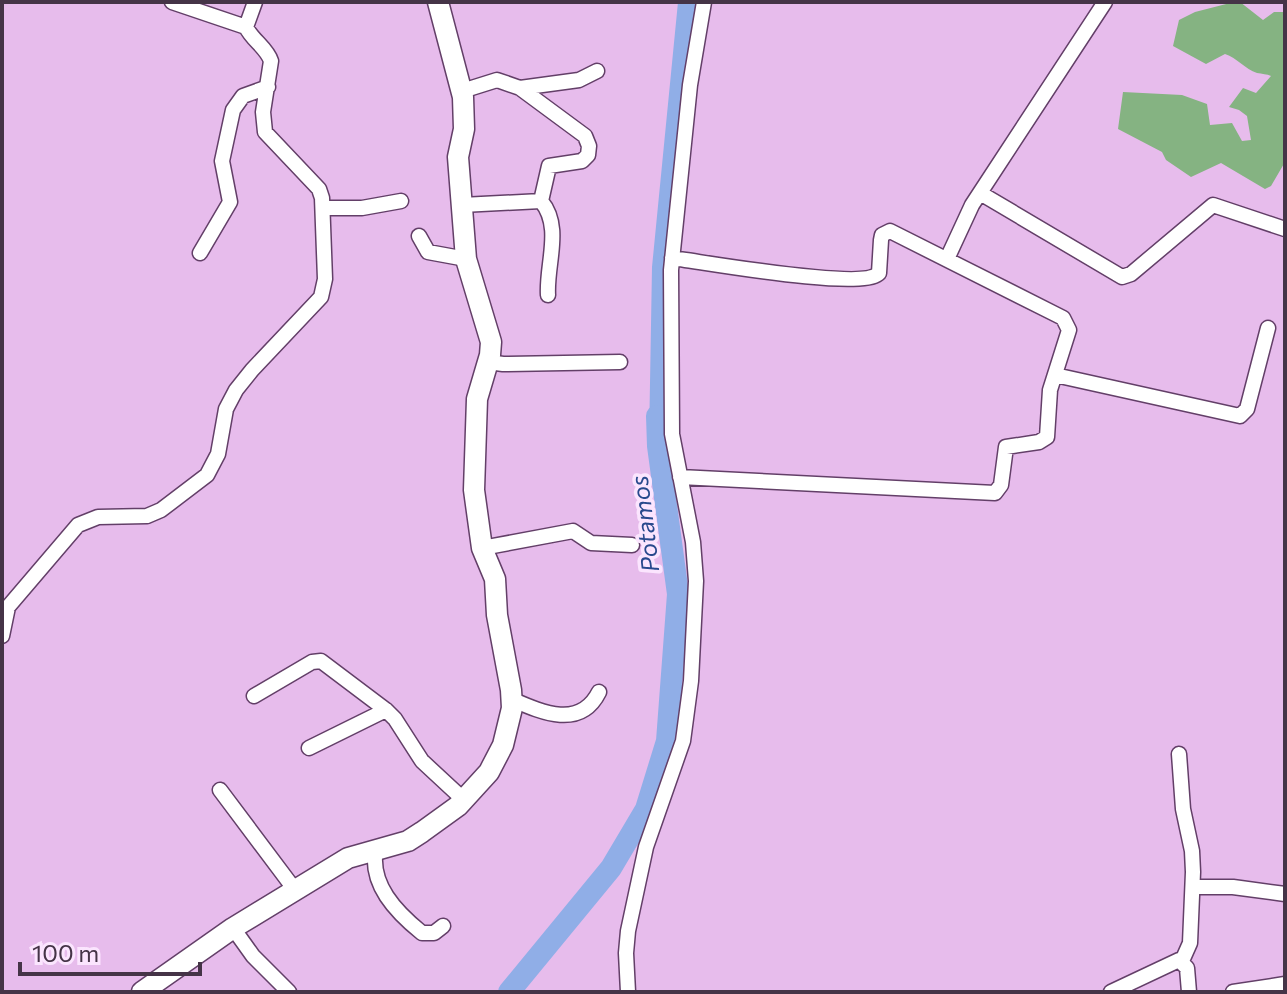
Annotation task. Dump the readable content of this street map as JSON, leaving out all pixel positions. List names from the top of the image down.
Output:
{
  "water": ["Potamos"],
  "scale_bar": "100 m"
}
